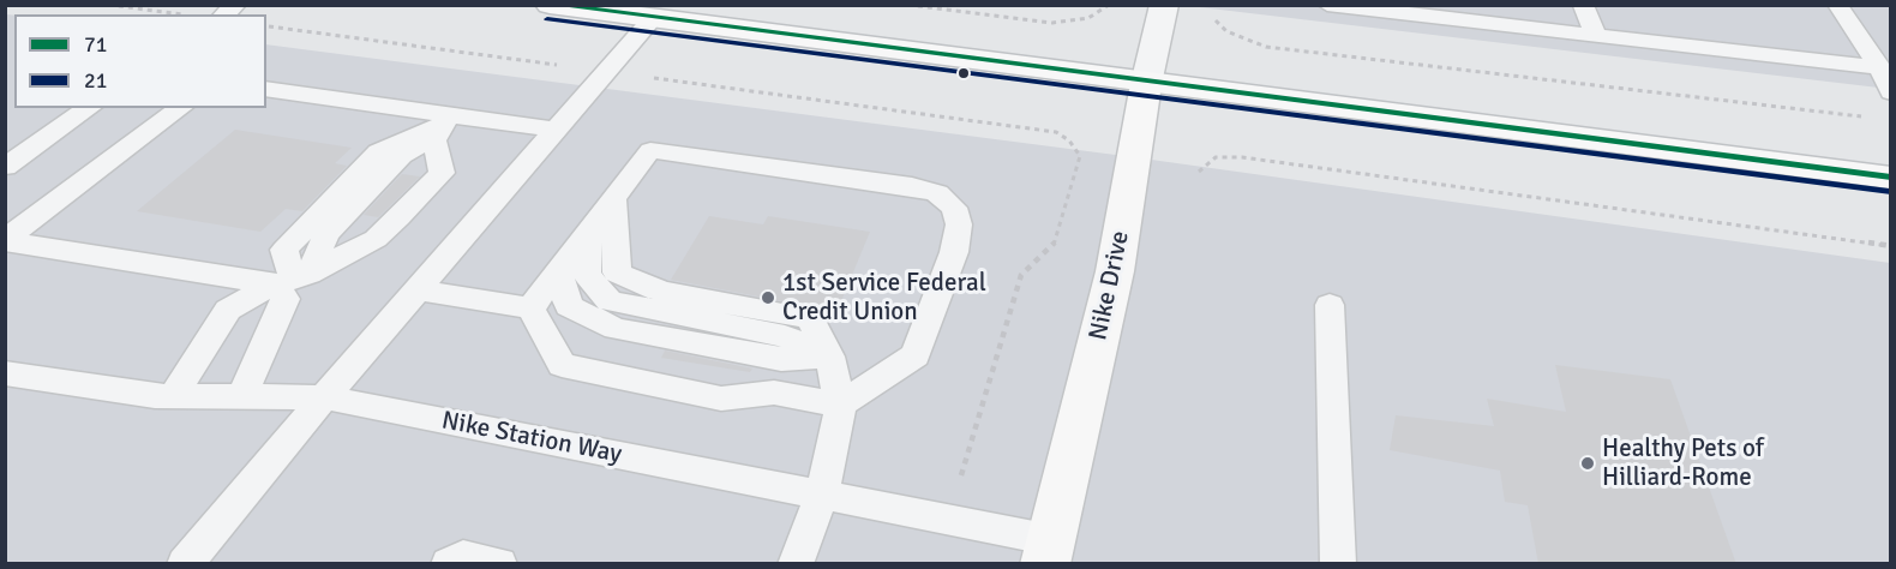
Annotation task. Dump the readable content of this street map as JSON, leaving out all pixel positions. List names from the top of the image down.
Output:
{
  "streets": {
    "main road": ["Nike Drive"],
    "lane": ["Nike Station Way"]
  },
  "crossings": [
    ["Nike Drive", "Nike Station Way"]
  ],
  "places": ["1st Service Federal Credit Union", "Healthy Pets of Hilliard-Rome"],
  "lines": ["transit line 71", "transit line 21"],
  "legend": ["71", "21"]
}
